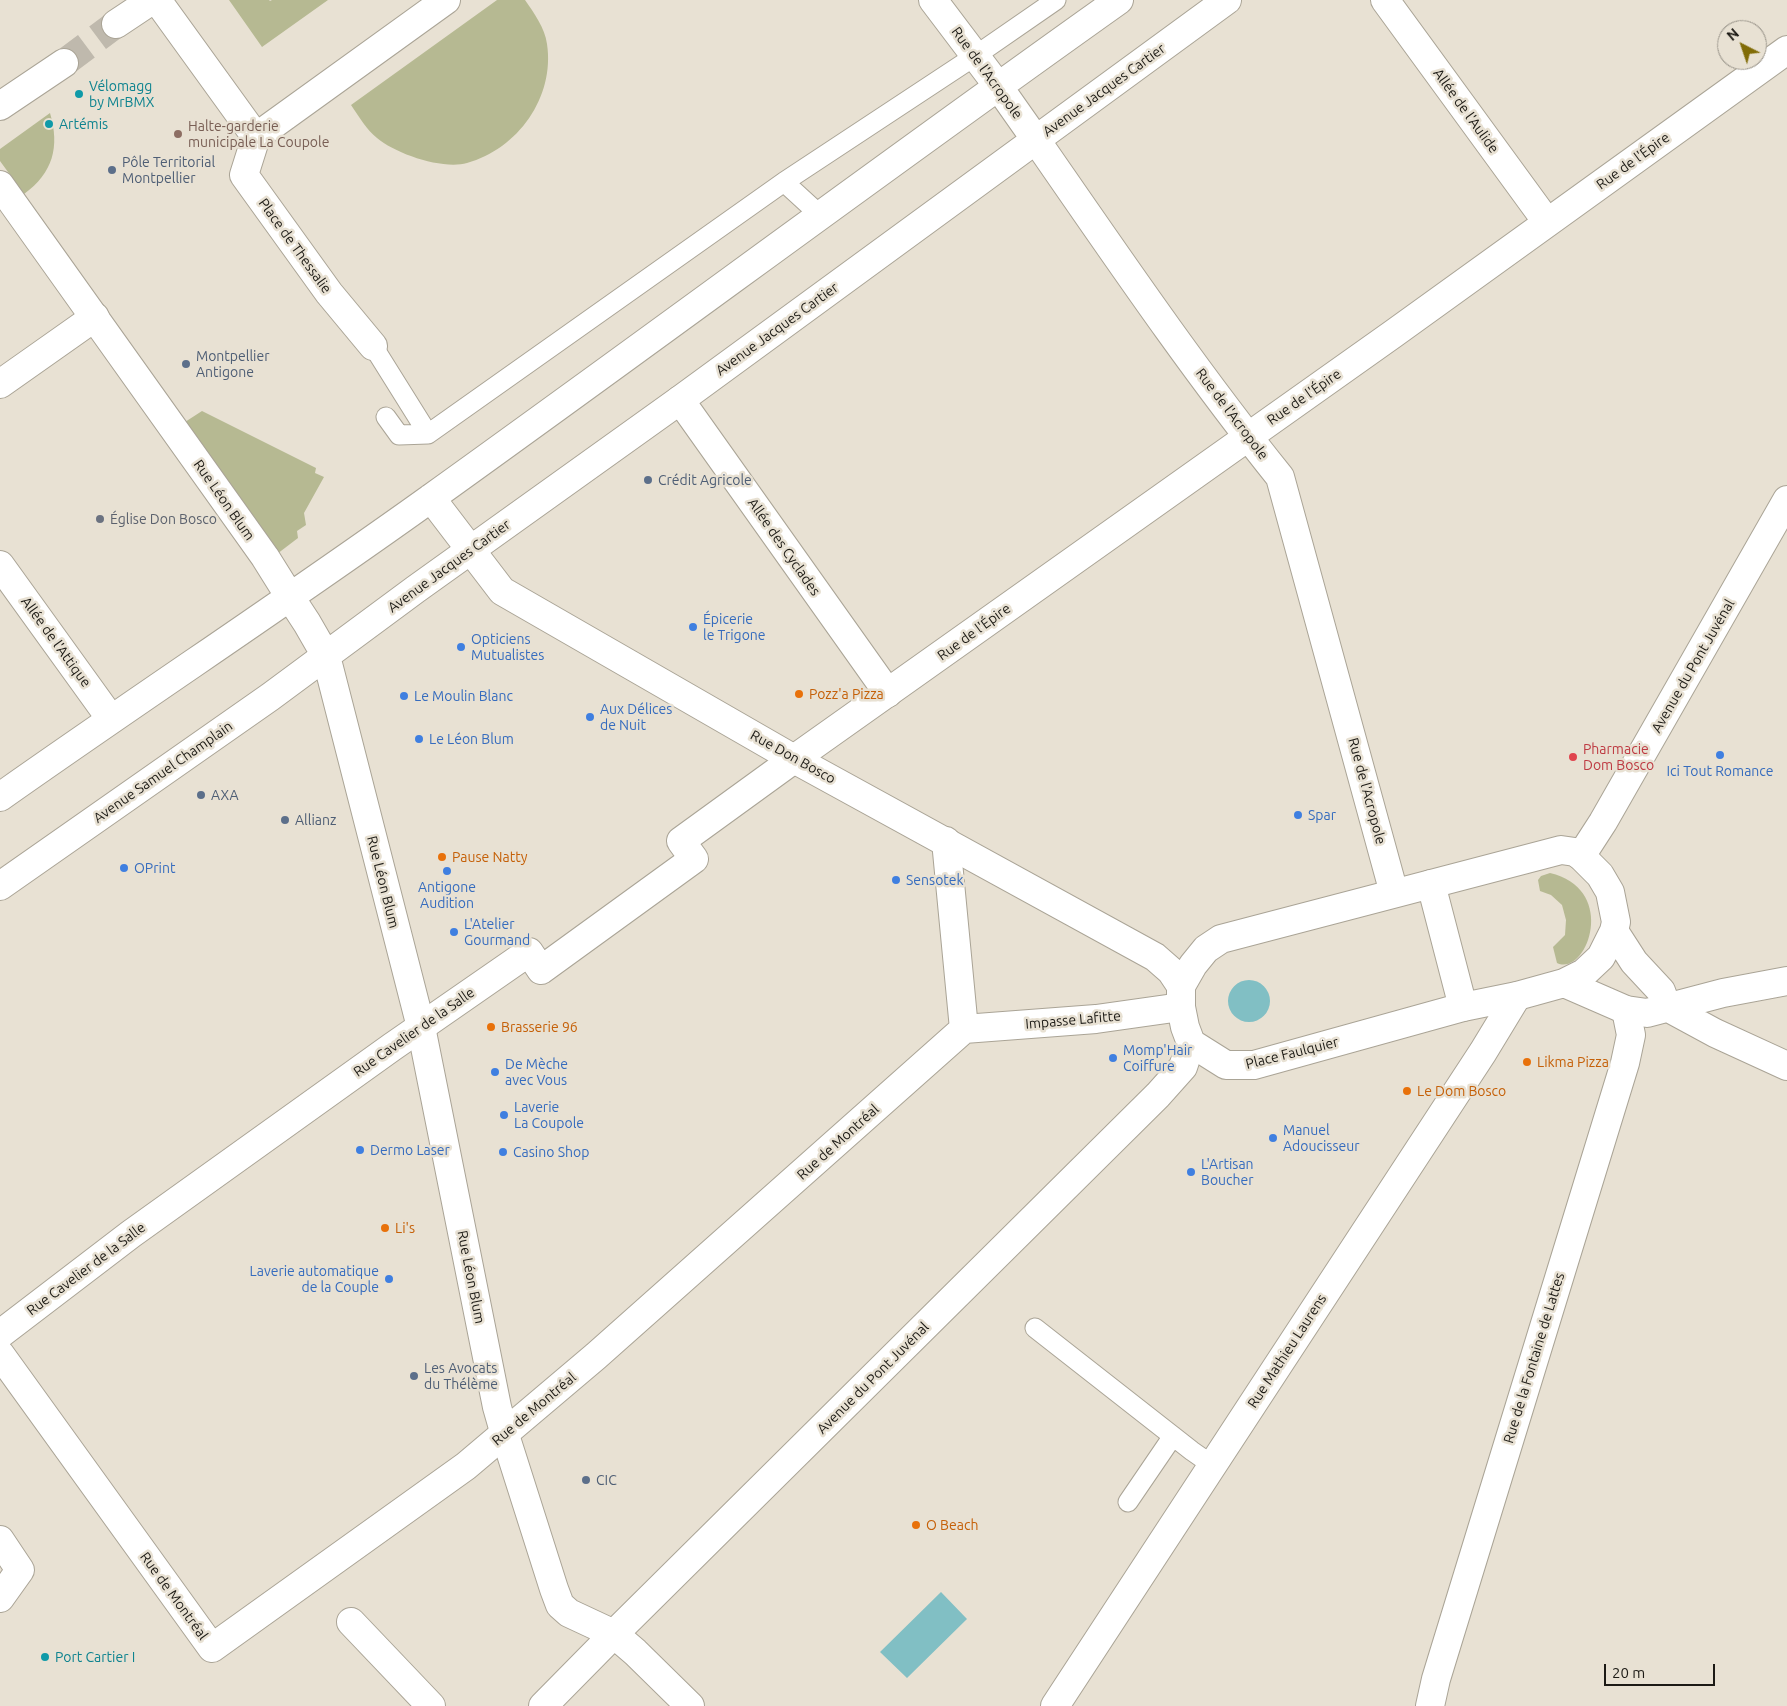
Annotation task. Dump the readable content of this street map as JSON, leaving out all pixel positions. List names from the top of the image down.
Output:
{
  "streets": {
    "street": [
      "Rue de l'Acropole",
      "Avenue Jacques Cartier",
      "Allée de l'Aulide",
      "Rue de l'Épire",
      "Place de Thessalie",
      "Rue Léon Blum",
      "Allée des Cyclades",
      "Allée de l'Attique",
      "Avenue du Pont Juvénal",
      "Rue Don Bosco",
      "Avenue Samuel Champlain",
      "Impasse Lafitte",
      "Rue Cavelier de la Salle",
      "Place Faulquier",
      "Rue de Montréal",
      "Rue Mathieu Laurens",
      "Rue de la Fontaine de Lattes"
    ]
  },
  "crossings": [
    ["Rue de l'Acropole", "Avenue Jacques Cartier"],
    ["Rue de l'Acropole", "Rue de l'Épire"],
    ["Avenue Jacques Cartier", "Rue Léon Blum"],
    ["Avenue Jacques Cartier", "Allée des Cyclades"],
    ["Avenue Jacques Cartier", "Rue Don Bosco"],
    ["Avenue Jacques Cartier", "Avenue Samuel Champlain"],
    ["Allée de l'Aulide", "Rue de l'Épire"],
    ["Rue de l'Épire", "Allée des Cyclades"],
    ["Rue de l'Épire", "Rue Don Bosco"],
    ["Rue de l'Épire", "Rue Cavelier de la Salle"],
    ["Rue Léon Blum", "Avenue du Pont Juvénal"],
    ["Rue Léon Blum", "Avenue Samuel Champlain"],
    ["Rue Léon Blum", "Rue Cavelier de la Salle"],
    ["Rue Léon Blum", "Rue de Montréal"],
    ["Avenue du Pont Juvénal", "Place Faulquier"],
    ["Rue Don Bosco", "Impasse Lafitte"],
    ["Rue Don Bosco", "Rue Cavelier de la Salle"],
    ["Impasse Lafitte", "Rue de Montréal"],
    ["Place Faulquier", "Rue Mathieu Laurens"]
  ],
  "places": [
    "Vélomagg by MrBMX",
    "Artémis",
    "Halte-garderie municipale La Coupole",
    "Pôle Territorial Montpellier",
    "Montpellier Antigone",
    "Crédit Agricole",
    "Église Don Bosco",
    "Épicerie le Trigone",
    "Opticiens Mutualistes",
    "Pozz'a Pizza",
    "Le Moulin Blanc",
    "Aux Délices de Nuit",
    "Le Léon Blum",
    "Ici Tout Romance",
    "Pharmacie Dom Bosco",
    "AXA",
    "Spar",
    "Allianz",
    "Pause Natty",
    "OPrint",
    "Antigone Audition",
    "Sensotek",
    "L'Atelier Gourmand",
    "Brasserie 96",
    "Momp'Hair Coiffure",
    "Likma Pizza",
    "De Mèche avec Vous",
    "Le Dom Bosco",
    "Laverie La Coupole",
    "Manuel Adoucisseur",
    "Dermo Laser",
    "Casino Shop",
    "L'Artisan Boucher",
    "Li's",
    "Laverie automatique de la Couple",
    "Les Avocats du Thélème",
    "CIC",
    "O Beach",
    "Port Cartier I"
  ],
  "scale_bar": "20 m",
  "north": "top left"
}
